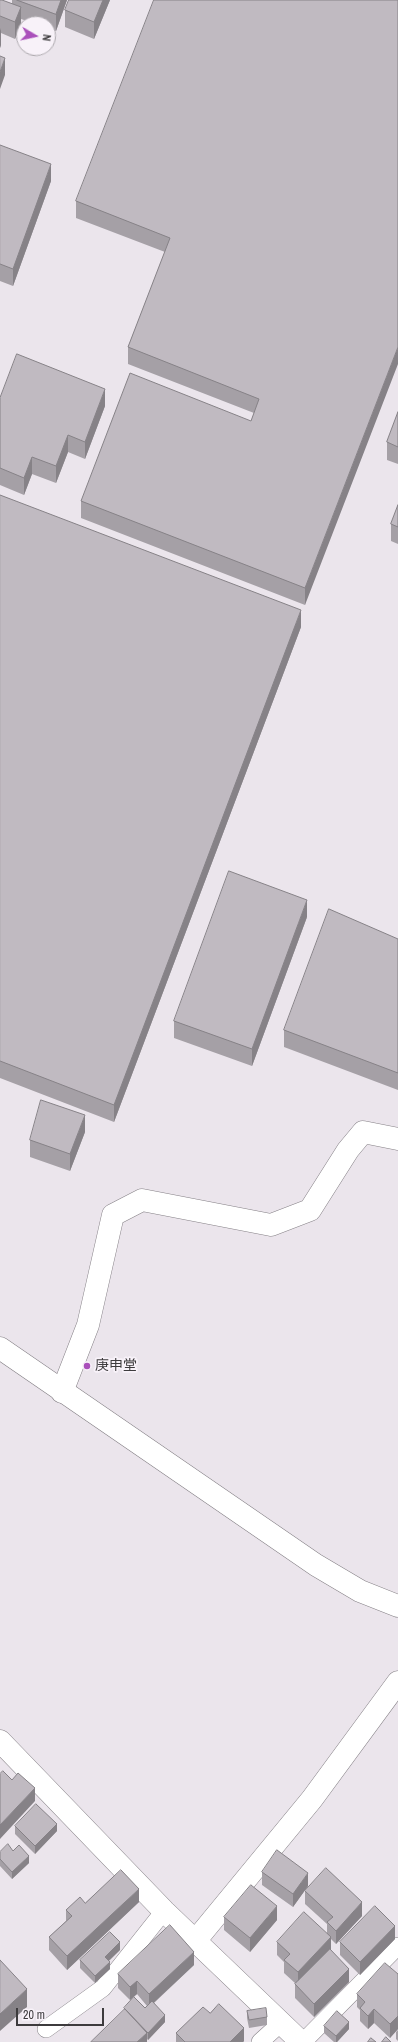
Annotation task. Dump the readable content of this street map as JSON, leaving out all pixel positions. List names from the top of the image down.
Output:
{
  "places": ["庚申堂"],
  "scale_bar": "20 m",
  "north": "right"
}
